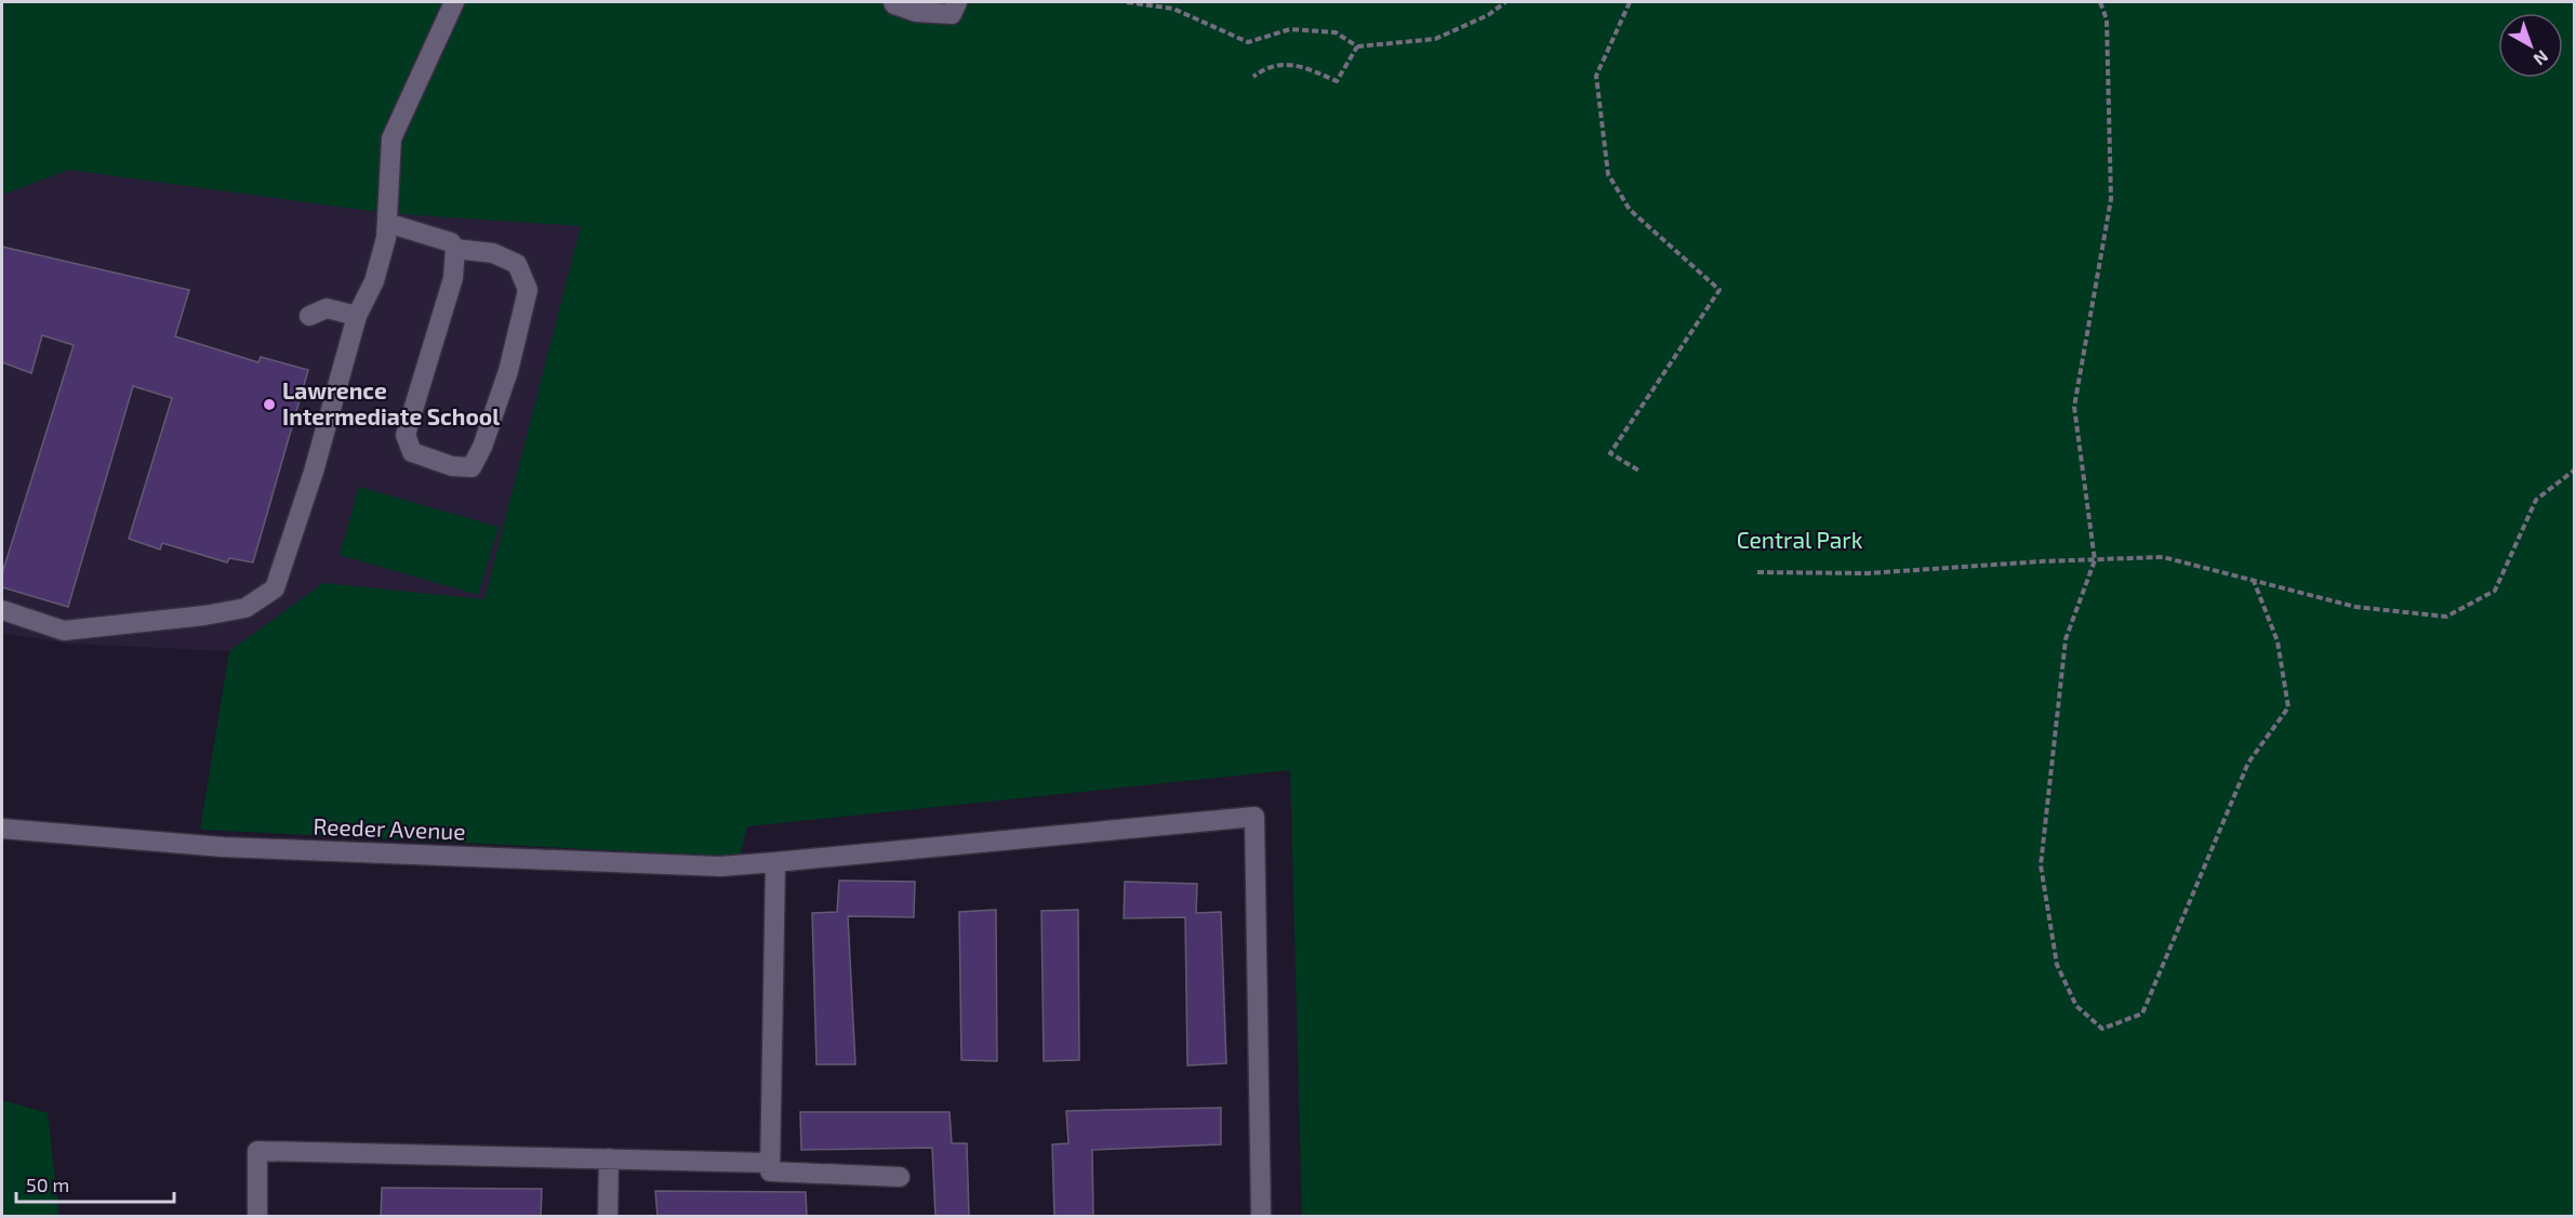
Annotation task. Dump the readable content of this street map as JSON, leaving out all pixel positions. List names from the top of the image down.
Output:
{
  "streets": {
    "street": ["Reeder Avenue"]
  },
  "parks": ["Central Park"],
  "places": ["Lawrence Intermediate School"],
  "scale_bar": "50 m",
  "north": "bottom right"
}
